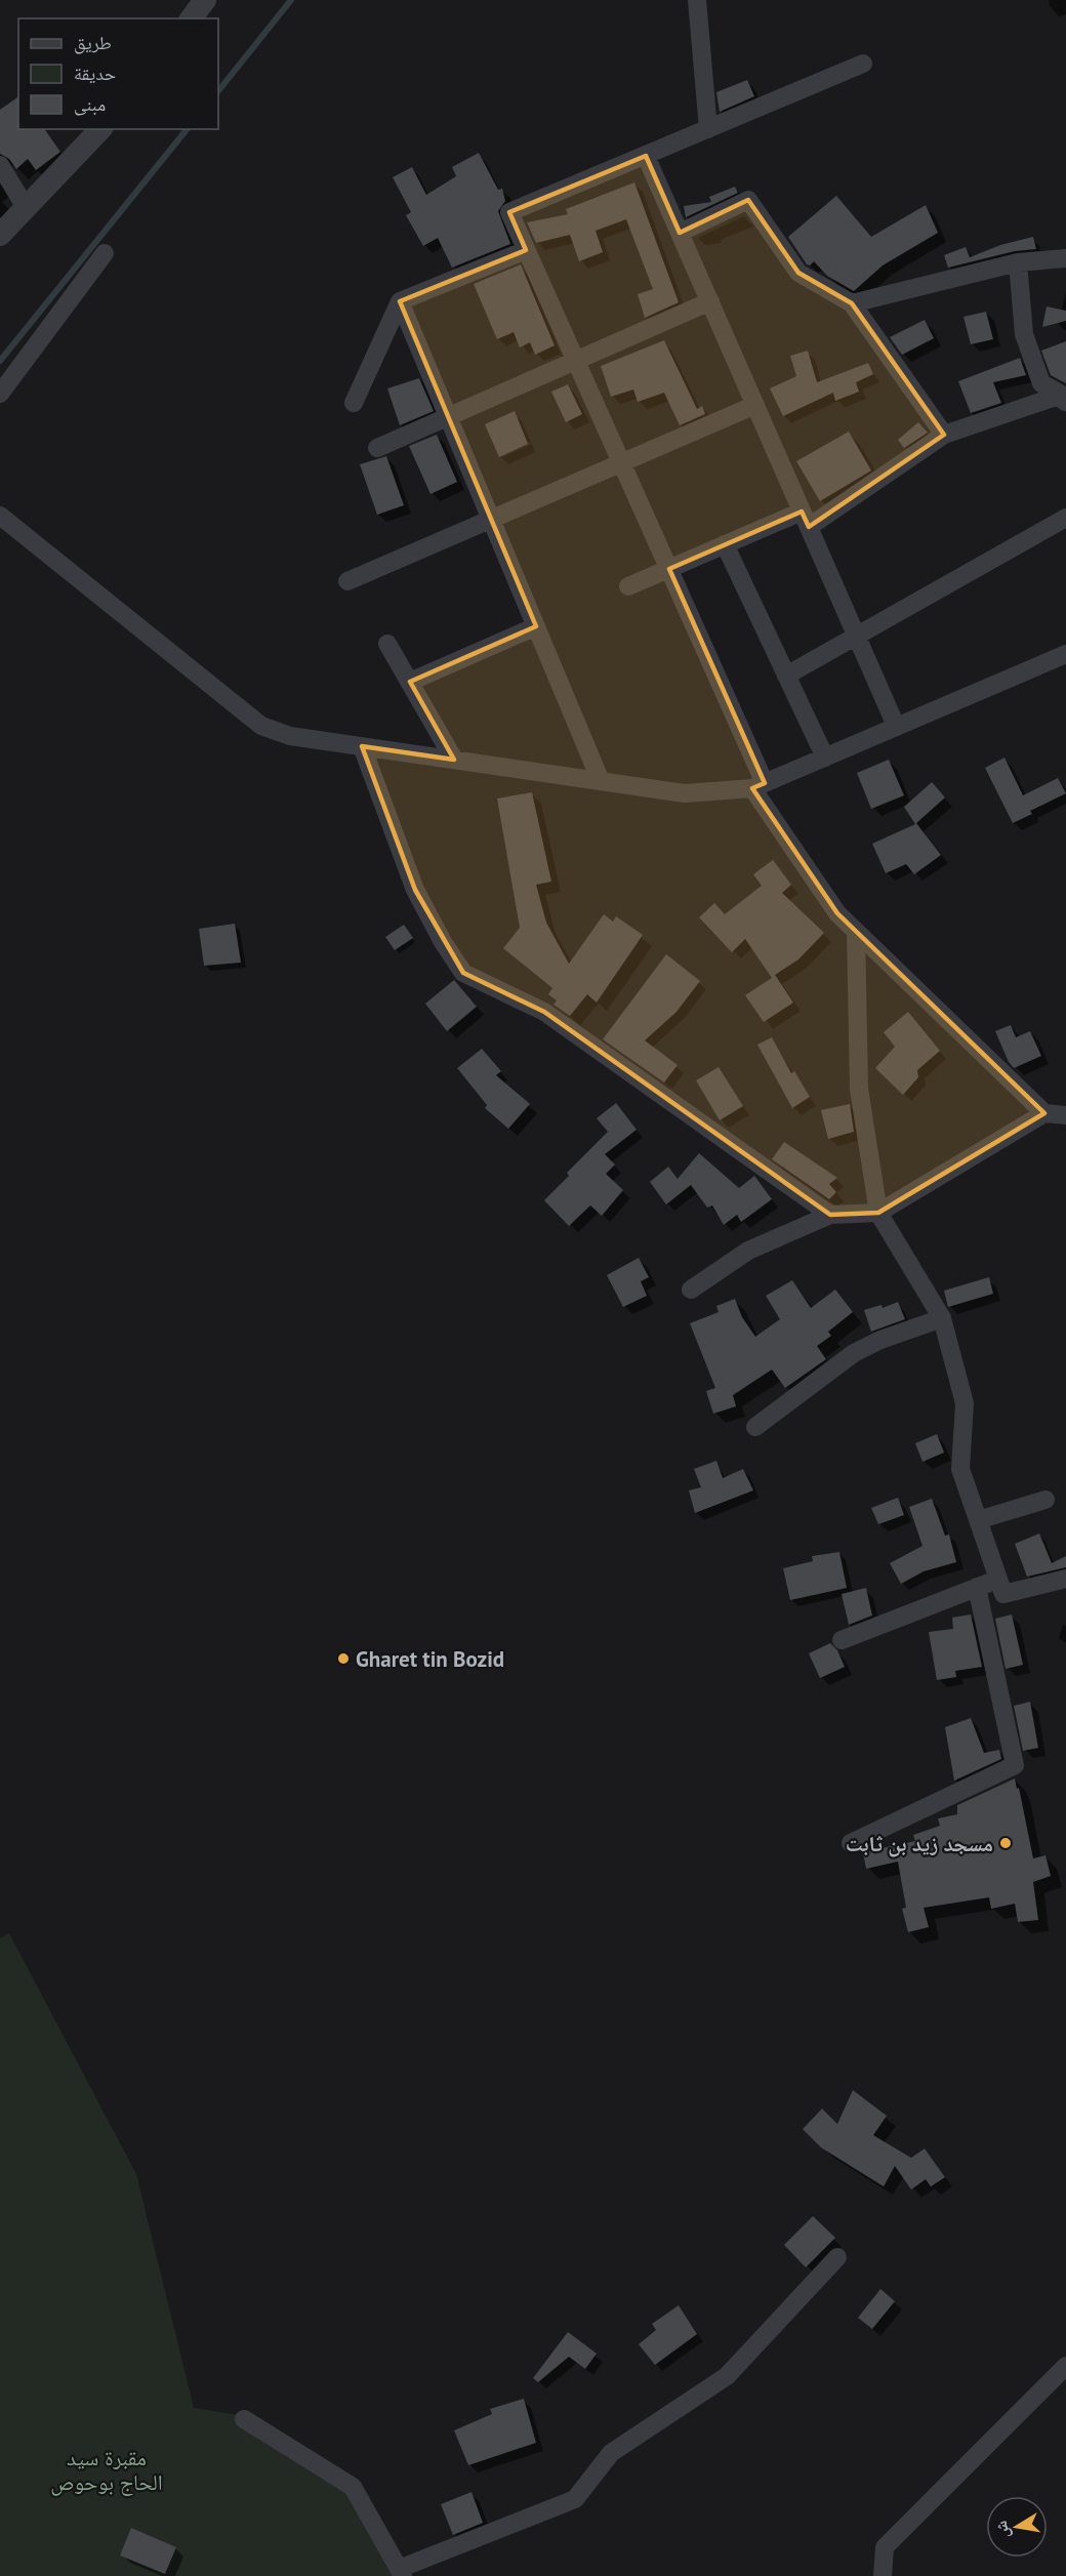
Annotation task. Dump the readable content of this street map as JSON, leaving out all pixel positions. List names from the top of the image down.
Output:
{
  "parks": ["مقبرة سيد الحاج بوحوص"],
  "places": ["Gharet tin Bozid", "مسجد زيد بن ثابت"],
  "legend": ["طريق", "حديقة", "مبنى"],
  "north": "left"
}
